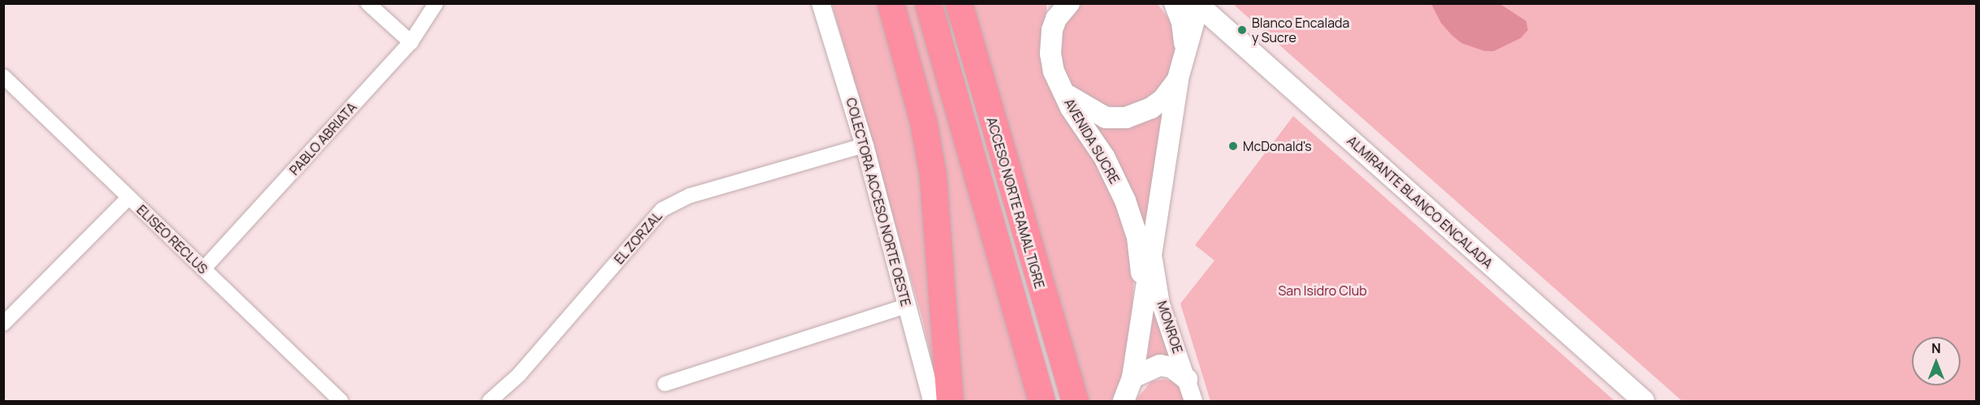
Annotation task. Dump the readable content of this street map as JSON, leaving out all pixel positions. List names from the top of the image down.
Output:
{
  "streets": {
    "highway": ["ACCESO NORTE RAMAL TIGRE"],
    "main road": ["AVENIDA SUCRE", "ALMIRANTE BLANCO ENCALADA"],
    "street": [
      "PABLO ABRIATA",
      "COLECTORA ACCESO NORTE OESTE",
      "EL ZORZAL",
      "ELISEO RECLUS",
      "MONROE"
    ]
  },
  "crossings": [
    ["PABLO ABRIATA", "ELISEO RECLUS"],
    ["AVENIDA SUCRE", "ALMIRANTE BLANCO ENCALADA"],
    ["AVENIDA SUCRE", "MONROE"],
    ["COLECTORA ACCESO NORTE OESTE", "EL ZORZAL"]
  ],
  "parks": ["San Isidro Club"],
  "places": ["Blanco Encalada y Sucre", "McDonald's"],
  "north": "top"
}
